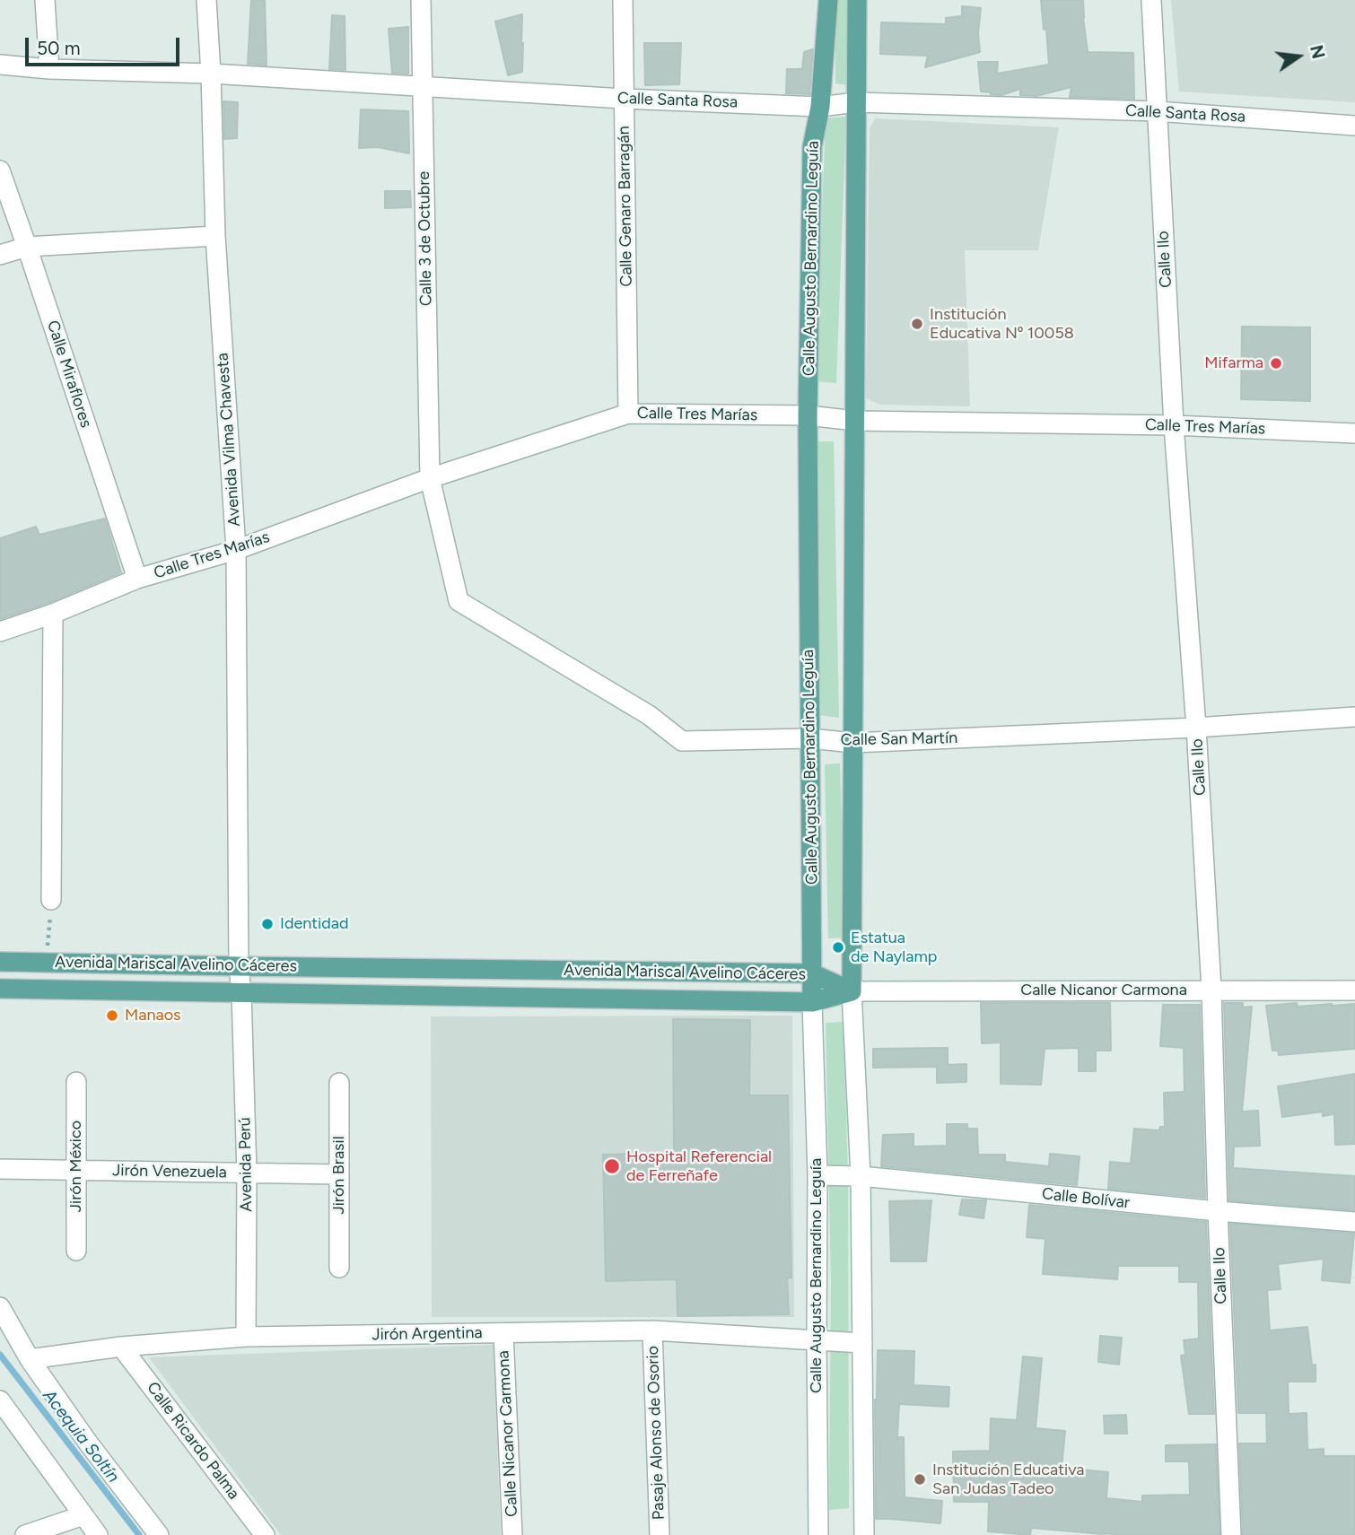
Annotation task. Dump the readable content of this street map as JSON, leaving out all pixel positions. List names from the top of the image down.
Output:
{
  "streets": {
    "main road": ["Calle Augusto Bernardino Leguía", "Avenida Mariscal Avelino Cáceres"],
    "street": [
      "Calle Santa Rosa",
      "Calle Genaro Barragán",
      "Calle 3 de Octubre",
      "Calle Ilo",
      "Calle Miraflores",
      "Calle Tres Marías",
      "Avenida Vilma Chavesta",
      "Calle San Martín",
      "Calle Nicanor Carmona",
      "Avenida Perú",
      "Jirón México",
      "Jirón Venezuela",
      "Jirón Brasil",
      "Calle Bolívar",
      "Jirón Argentina",
      "Pasaje Alonso de Osorio",
      "Calle Ricardo Palma"
    ]
  },
  "crossings": [
    ["Calle Santa Rosa", "Calle Genaro Barragán"],
    ["Calle Santa Rosa", "Calle 3 de Octubre"],
    ["Calle Santa Rosa", "Calle Augusto Bernardino Leguía"],
    ["Calle Santa Rosa", "Calle Ilo"],
    ["Calle Santa Rosa", "Avenida Vilma Chavesta"],
    ["Calle Genaro Barragán", "Calle Tres Marías"],
    ["Calle 3 de Octubre", "Calle Tres Marías"],
    ["Calle 3 de Octubre", "Calle San Martín"],
    ["Calle Augusto Bernardino Leguía", "Calle Tres Marías"],
    ["Calle Augusto Bernardino Leguía", "Calle San Martín"],
    ["Calle Augusto Bernardino Leguía", "Avenida Mariscal Avelino Cáceres"],
    ["Calle Augusto Bernardino Leguía", "Calle Bolívar"],
    ["Calle Augusto Bernardino Leguía", "Jirón Argentina"],
    ["Calle Ilo", "Calle Tres Marías"],
    ["Calle Ilo", "Calle San Martín"],
    ["Calle Ilo", "Calle Nicanor Carmona"],
    ["Calle Ilo", "Calle Bolívar"],
    ["Calle Miraflores", "Calle Tres Marías"],
    ["Calle Tres Marías", "Avenida Vilma Chavesta"],
    ["Calle Tres Marías", "Calle San Martín"],
    ["Avenida Vilma Chavesta", "Avenida Mariscal Avelino Cáceres"],
    ["Avenida Vilma Chavesta", "Avenida Perú"],
    ["Avenida Mariscal Avelino Cáceres", "Calle Nicanor Carmona"],
    ["Avenida Mariscal Avelino Cáceres", "Avenida Perú"],
    ["Calle Nicanor Carmona", "Jirón Argentina"],
    ["Avenida Perú", "Jirón Venezuela"],
    ["Avenida Perú", "Jirón Argentina"],
    ["Jirón México", "Jirón Venezuela"],
    ["Jirón Venezuela", "Jirón Brasil"],
    ["Jirón Argentina", "Pasaje Alonso de Osorio"],
    ["Jirón Argentina", "Calle Ricardo Palma"]
  ],
  "water": ["Acequia Soltín"],
  "places": [
    "Institución Educativa Nº 10058",
    "Mifarma",
    "Identidad",
    "Estatua de Naylamp",
    "Manaos",
    "Hospital Referencial de Ferreñafe",
    "Institución Educativa San Judas Tadeo"
  ],
  "scale_bar": "50 m",
  "north": "right"
}
